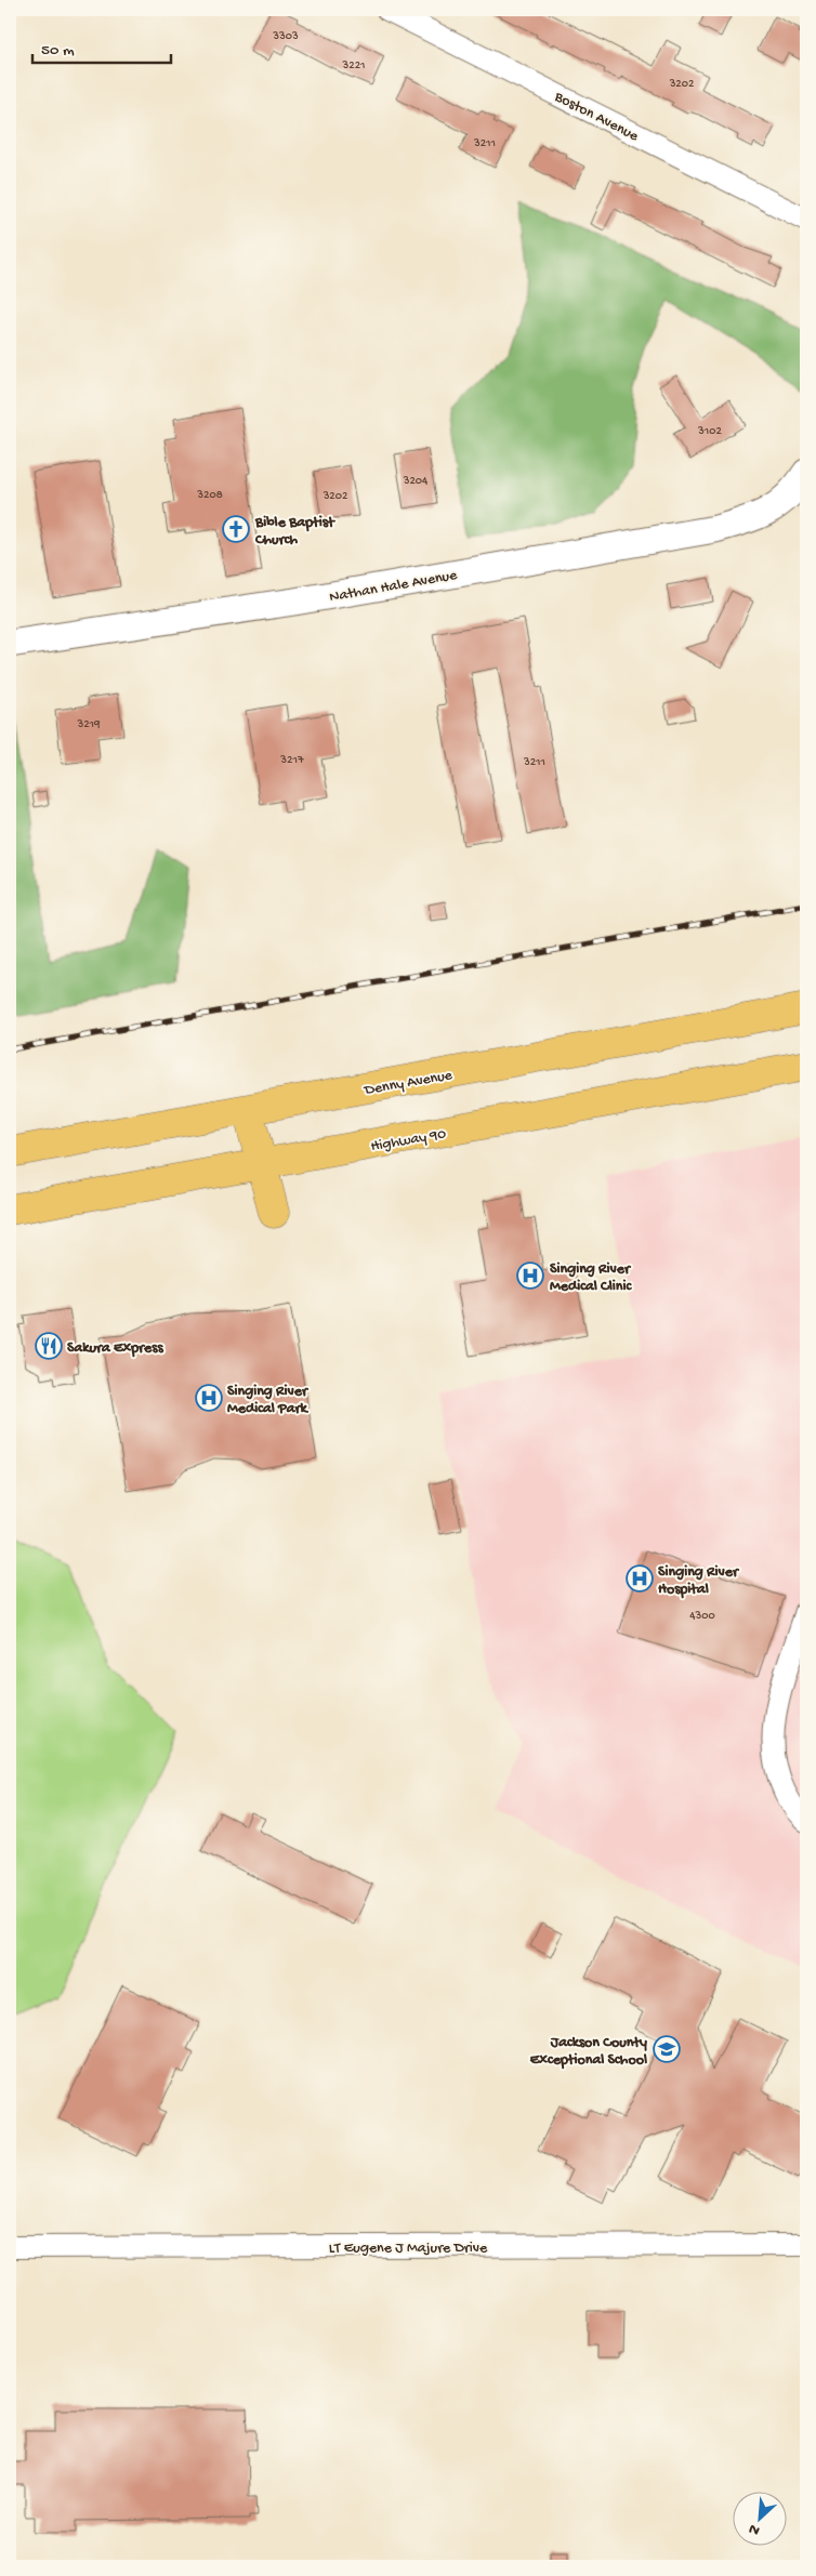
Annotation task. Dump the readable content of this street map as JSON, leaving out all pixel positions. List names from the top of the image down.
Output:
{
  "streets": {
    "main road": ["Denny Avenue", "Highway 90"],
    "street": ["Boston Avenue", "Nathan Hale Avenue", "LT Eugene J Majure Drive"]
  },
  "places": {
    "church": ["Bible Baptist Church"],
    "hospital": ["Singing River Medical Clinic", "Singing River Medical Park", "Singing River Hospital"],
    "restaurant": ["Sakura Express"],
    "school or university": ["Jackson County Exceptional School"]
  },
  "house_numbers": [
    "3303",
    "3221",
    "3202",
    "3211",
    "3102",
    "3204",
    "3208",
    "3202",
    "3219",
    "3217",
    "3211",
    "4300"
  ],
  "scale_bar": "50 m",
  "north": "bottom left"
}
